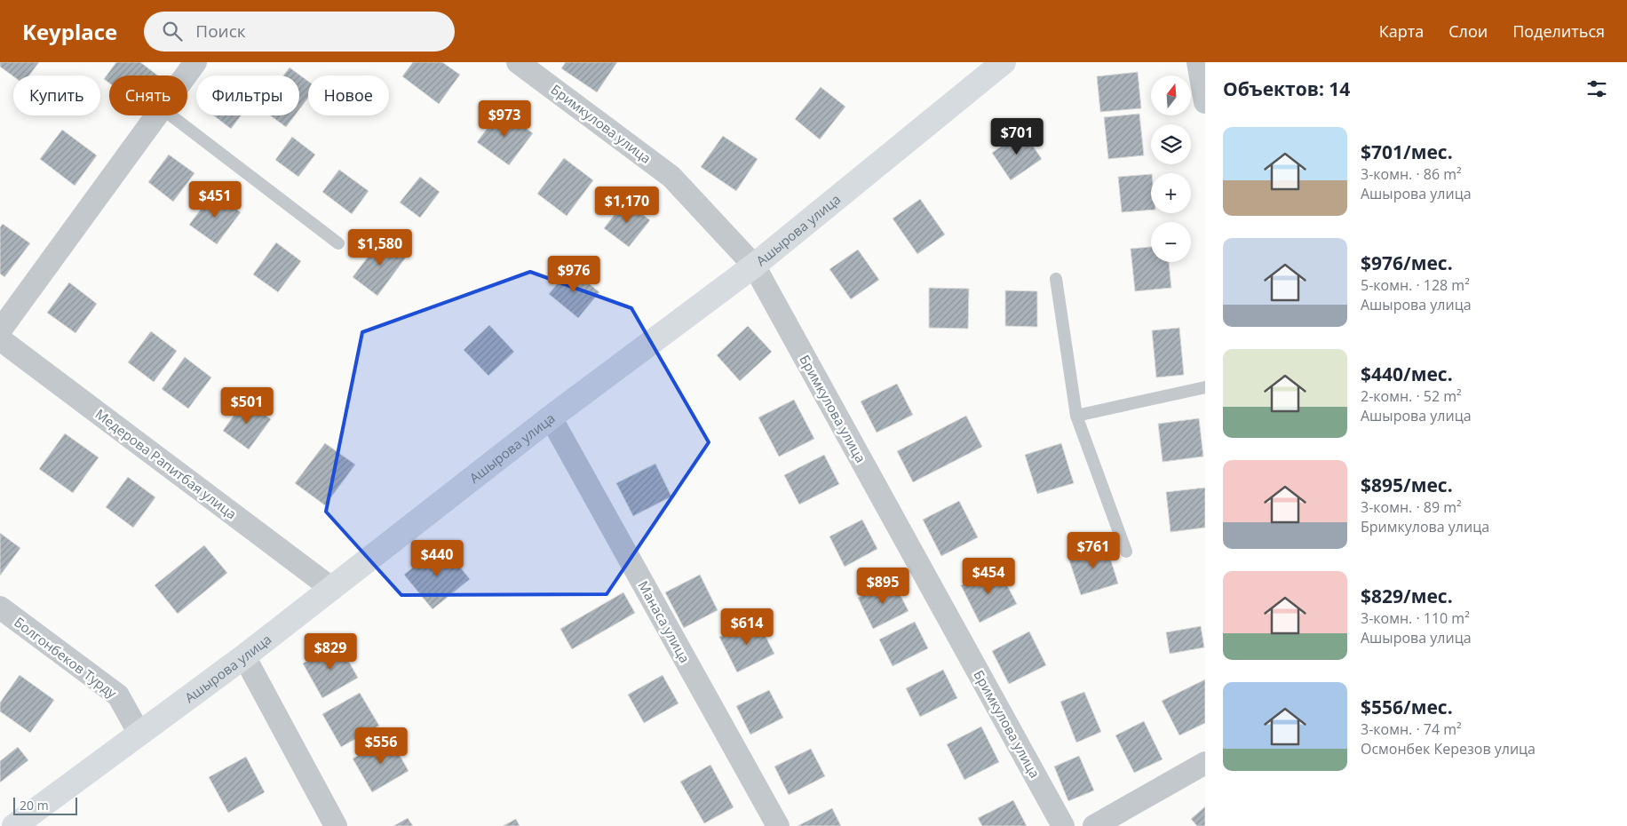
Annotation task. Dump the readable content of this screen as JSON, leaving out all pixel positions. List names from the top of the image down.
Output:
{
  "streets": {
    "street": [
      "Бримкулова улица",
      "Ашырова улица",
      "Медерова Рапитбая улица",
      "Манаса улица",
      "Болгонбеков Турду"
    ]
  },
  "crossings": [
    ["Бримкулова улица", "Ашырова улица"],
    ["Ашырова улица", "Медерова Рапитбая улица"],
    ["Ашырова улица", "Манаса улица"],
    ["Ашырова улица", "Болгонбеков Турду"]
  ],
  "scale_bar": "20 m",
  "north": "top",
  "page": {
    "header": "Keyplace",
    "search": "Поиск",
    "nav": ["Карта", "Слои", "Поделиться"],
    "heading": "Объектов: 14",
    "map_buttons": ["+", "−"],
    "chip": [
      "Купить",
      "Снять",
      "Фильтры",
      "Новое"
    ],
    "price": [
      "$973",
      "$701",
      "$451",
      "$1,170",
      "$1,580",
      "$976",
      "$501",
      "$761",
      "$440",
      "$454",
      "$895",
      "$614",
      "$829",
      "$556"
    ],
    "list": [
      {
        "name": "$701/мес.",
        "note": "3-комн. · 86 m² · Ашырова улица"
      },
      {
        "name": "$976/мес.",
        "note": "5-комн. · 128 m² · Ашырова улица"
      },
      {
        "name": "$440/мес.",
        "note": "2-комн. · 52 m² · Ашырова улица"
      },
      {
        "name": "$895/мес.",
        "note": "3-комн. · 89 m² · Бримкулова улица"
      },
      {
        "name": "$829/мес.",
        "note": "3-комн. · 110 m² · Ашырова улица"
      },
      {
        "name": "$556/мес.",
        "note": "3-комн. · 74 m² · Осмонбек Керезов улица"
      }
    ],
    "scale": "20 m"
  }
}
